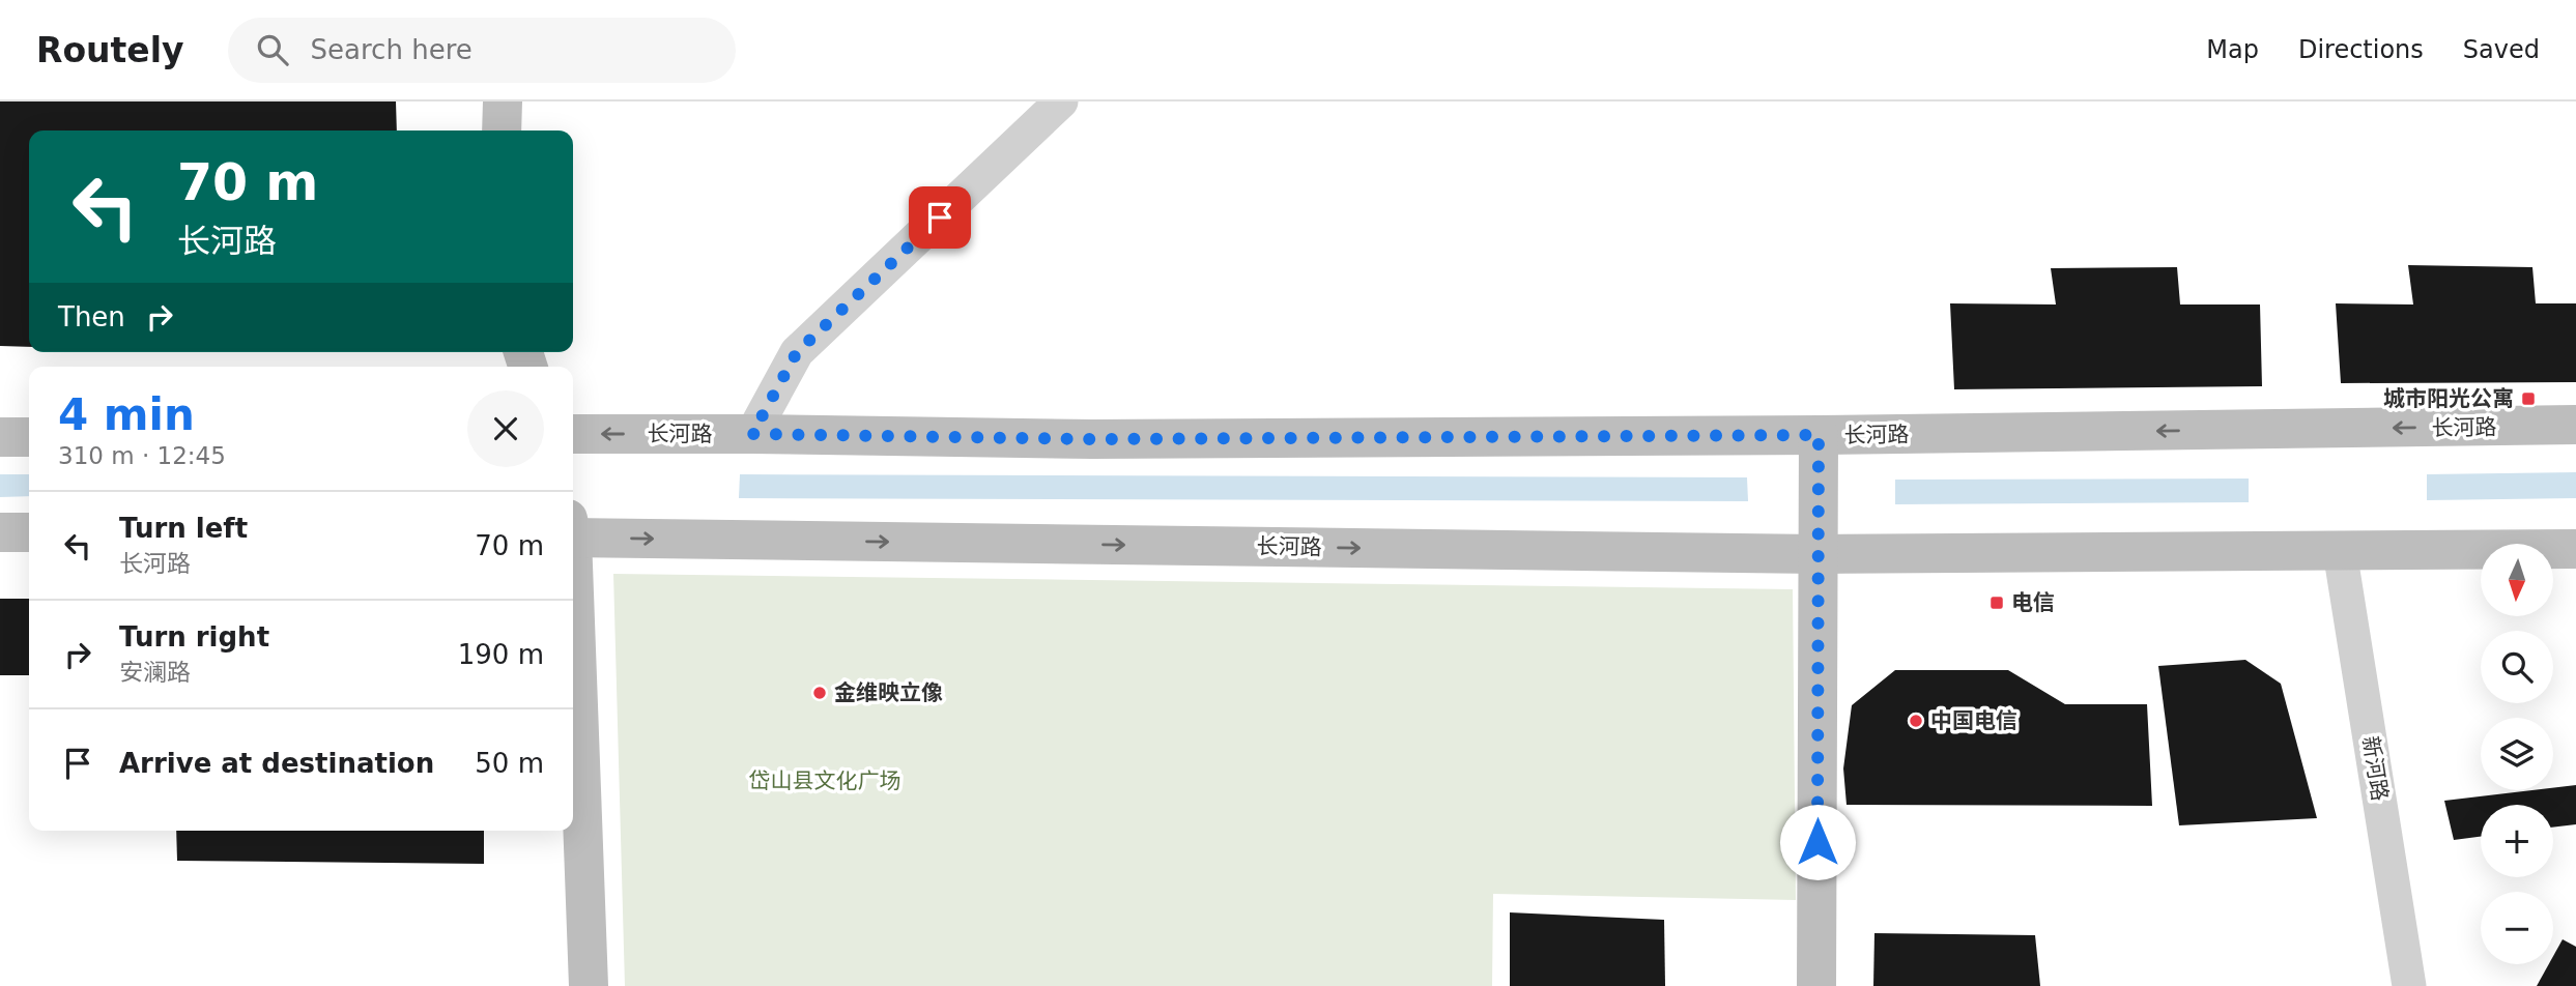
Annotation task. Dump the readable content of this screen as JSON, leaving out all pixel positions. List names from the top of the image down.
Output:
{
  "streets": {
    "main road": ["长河路"],
    "street": ["新河路"]
  },
  "crossings": [
    ["长河路", "新河路"]
  ],
  "parks": ["岱山县文化广场"],
  "places": {
    "transit": ["城市阳光公寓", "电信"],
    "other": ["金维映立像", "中国电信"]
  },
  "north": "bottom",
  "page": {
    "header": "Routely",
    "search": "Search here",
    "nav": ["Map", "Directions", "Saved"],
    "turn": ["70 m", "长河路"],
    "then": "Then",
    "heading": ["4 min", "310 m · 12:45"],
    "list": [
      {
        "name": "Turn left",
        "note": "长河路",
        "value": "70 m"
      },
      {
        "name": "Turn right",
        "note": "安澜路",
        "value": "190 m"
      },
      {
        "name": "Arrive at destination",
        "value": "50 m"
      }
    ],
    "map_buttons": ["+", "−"]
  }
}
